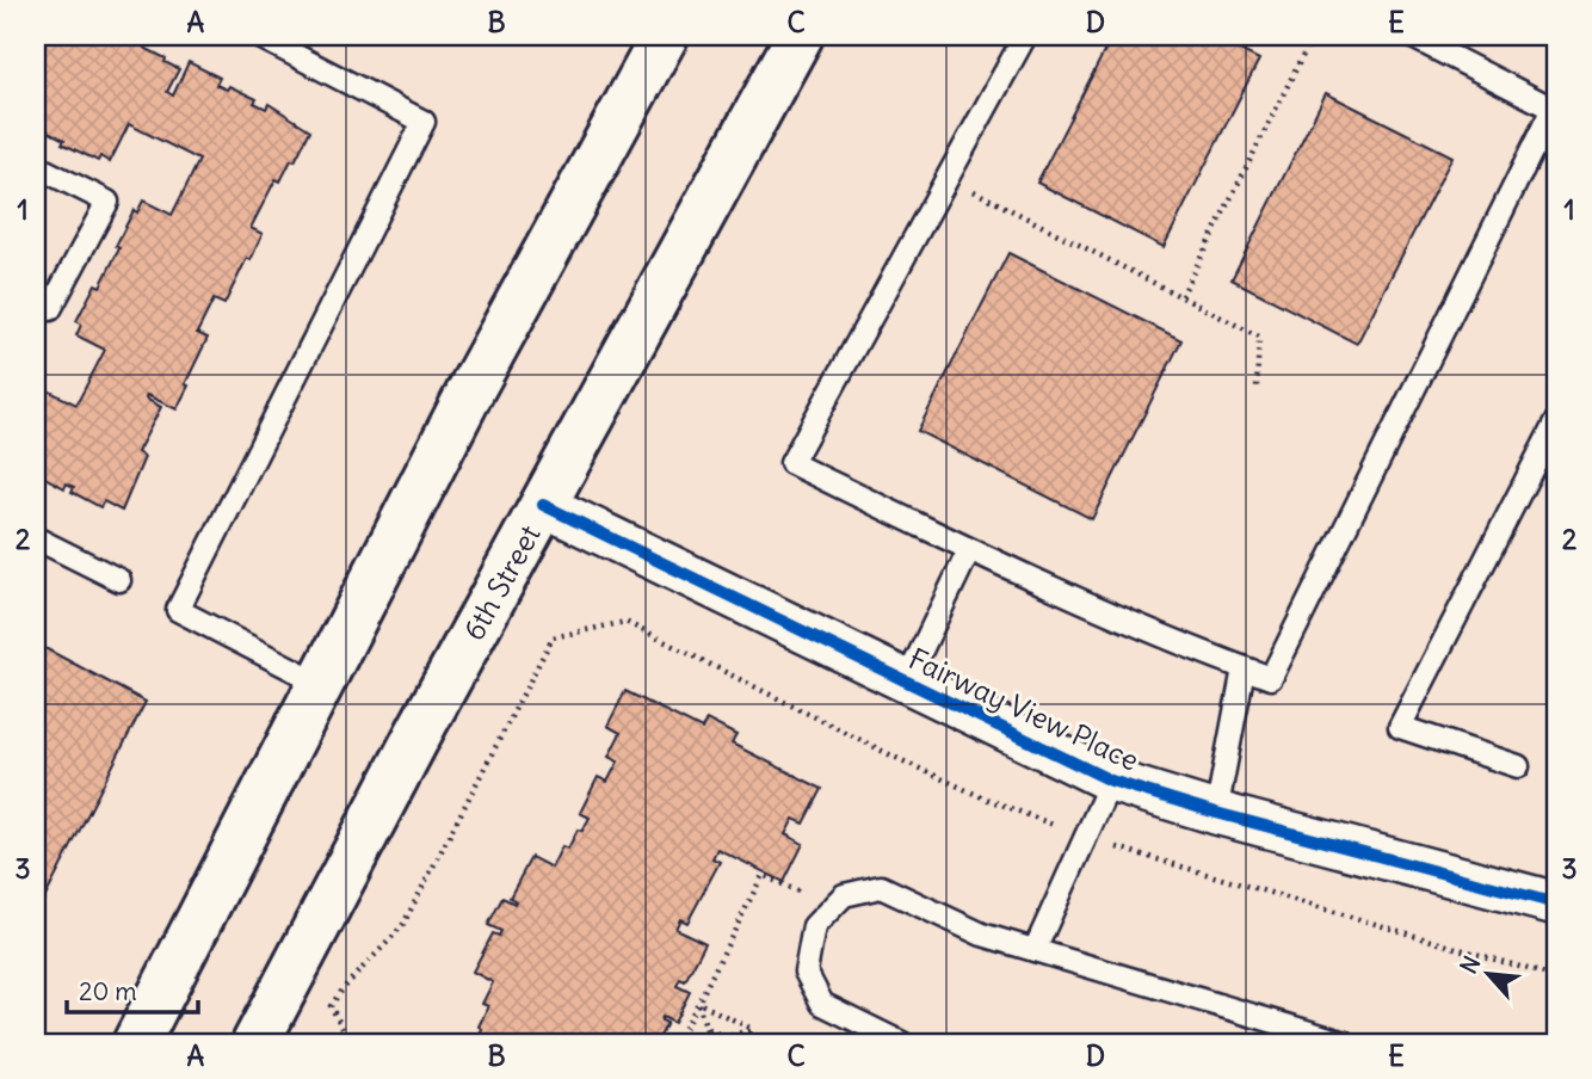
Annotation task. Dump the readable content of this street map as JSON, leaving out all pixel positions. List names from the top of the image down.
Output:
{
  "streets": {
    "main road": ["6th Street"],
    "street": ["Fairway View Place"]
  },
  "crossings": [
    ["6th Street", "Fairway View Place"]
  ],
  "scale_bar": "20 m",
  "north": "top left",
  "grid": {
    "columns": [
      "A",
      "B",
      "C",
      "D",
      "E"
    ],
    "rows": ["1", "2", "3"]
  }
}
